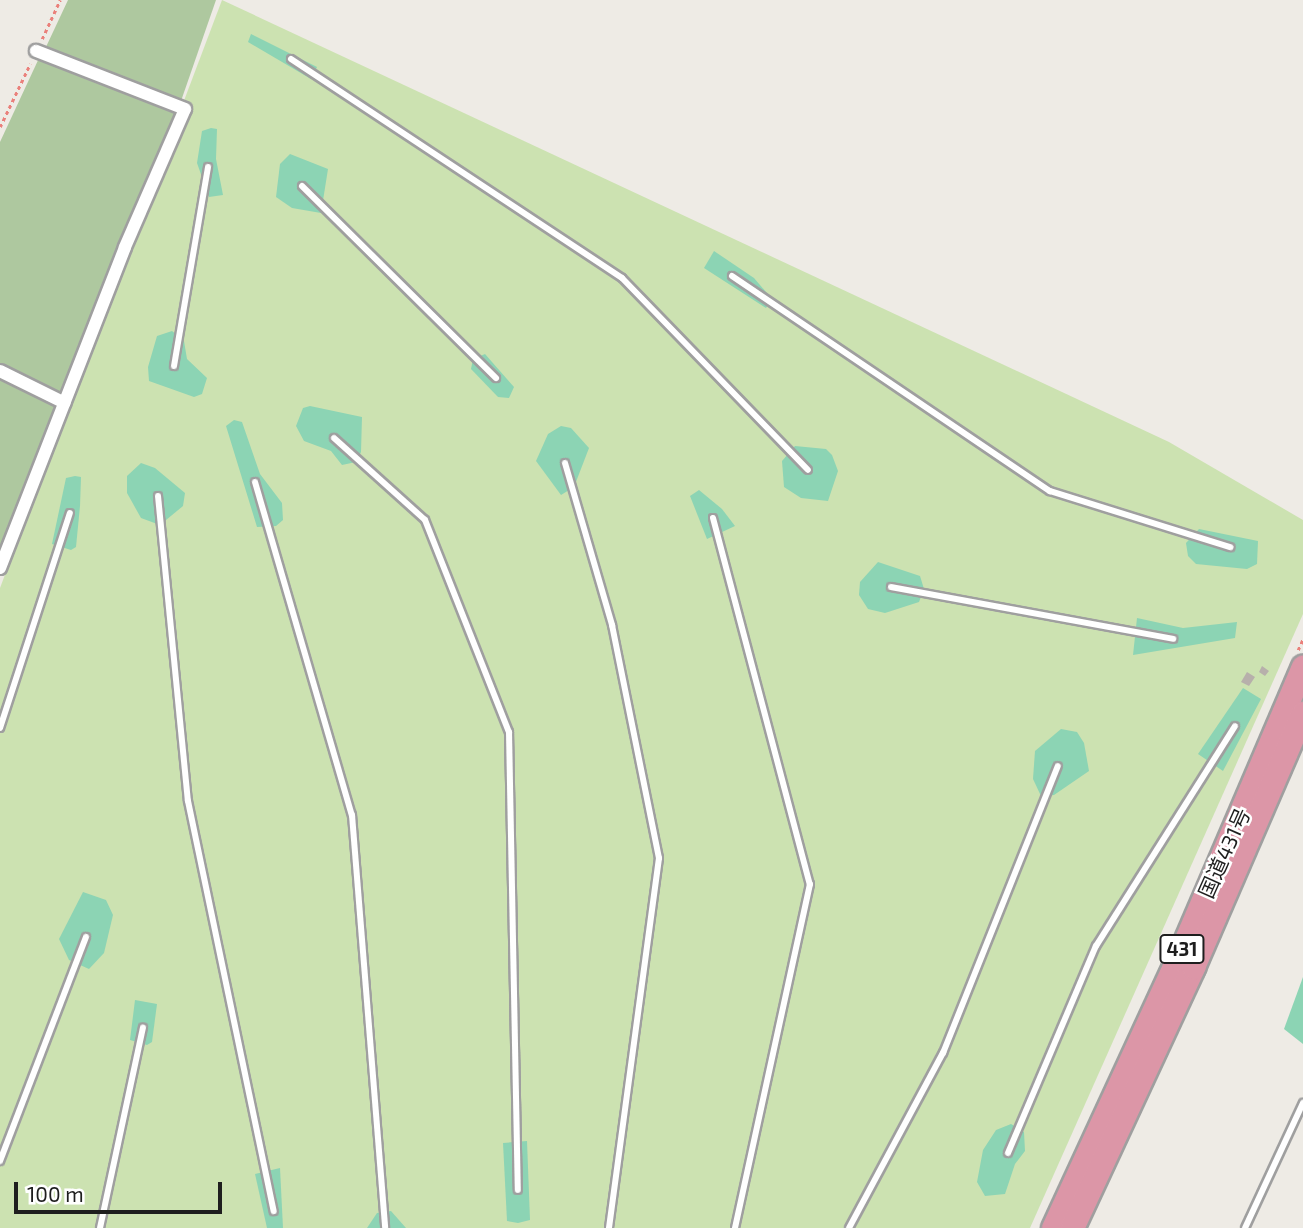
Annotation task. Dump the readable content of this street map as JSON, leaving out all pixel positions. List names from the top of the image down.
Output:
{
  "streets": {
    "highway": ["国道431号", "431"]
  },
  "scale_bar": "100 m"
}
